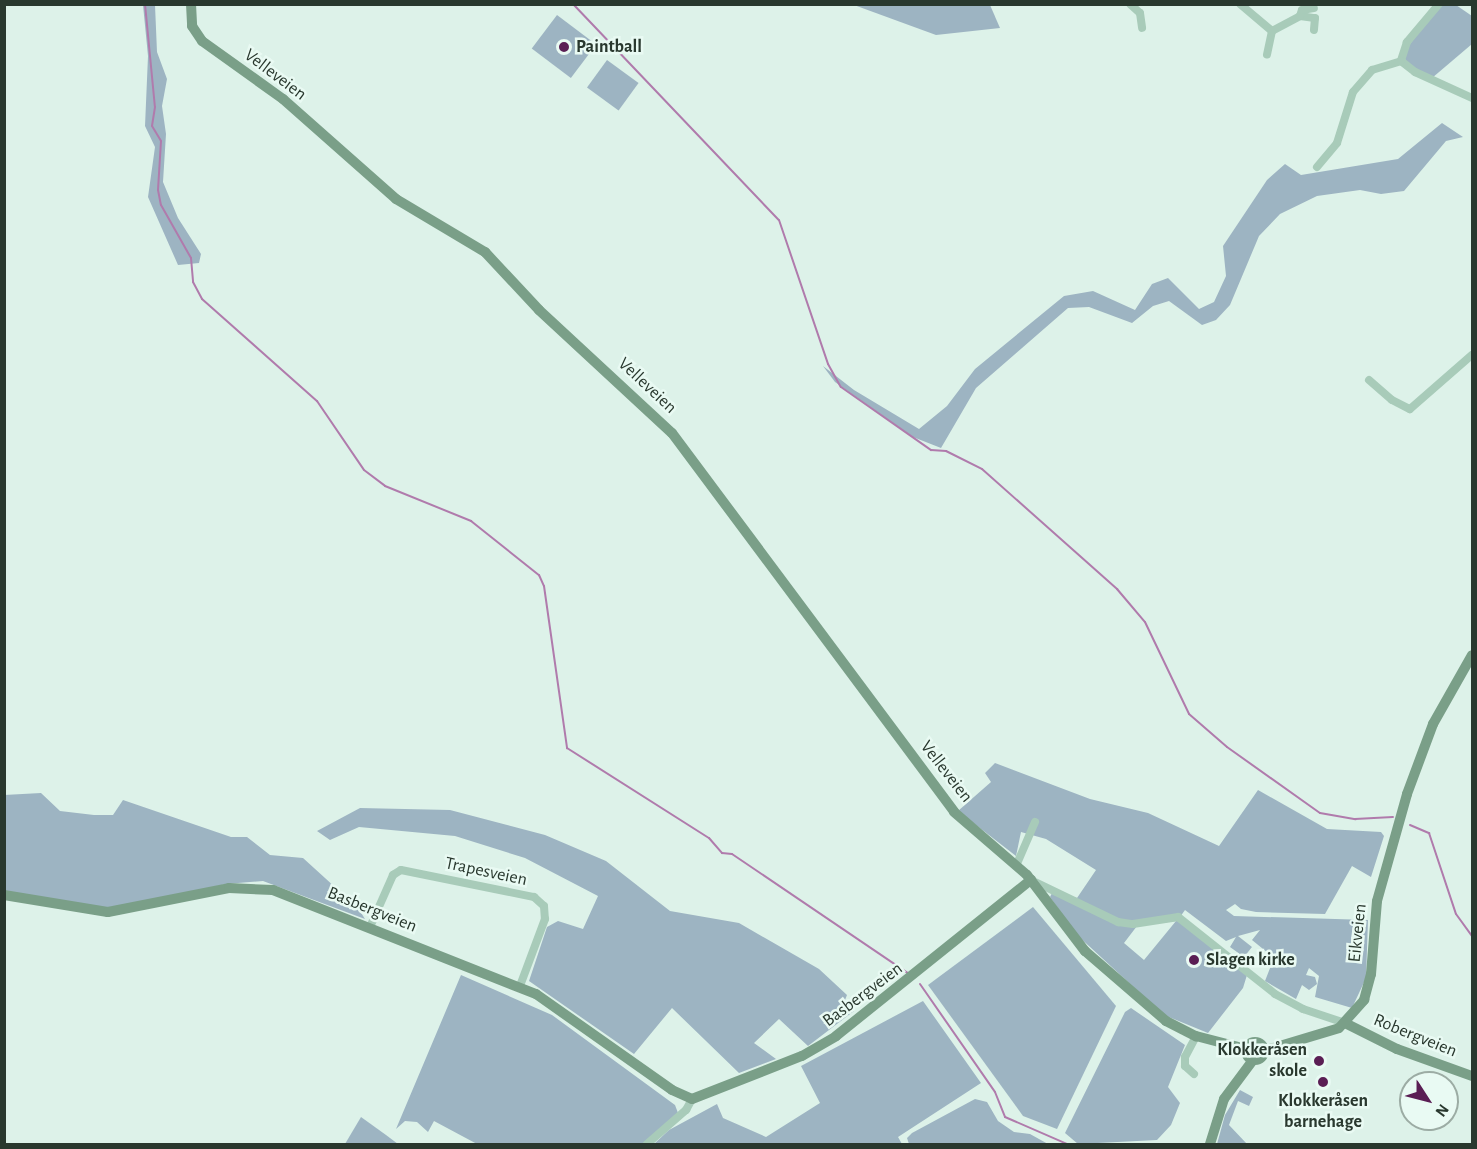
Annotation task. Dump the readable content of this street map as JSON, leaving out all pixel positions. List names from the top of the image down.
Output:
{
  "streets": {
    "main road": [
      "Velleveien",
      "Basbergveien",
      "Eikveien",
      "Robergveien"
    ],
    "street": ["Trapesveien"]
  },
  "crossings": [
    ["Velleveien", "Basbergveien"],
    ["Velleveien", "Eikveien"],
    ["Velleveien", "Robergveien"],
    ["Trapesveien", "Basbergveien"],
    ["Eikveien", "Robergveien"]
  ],
  "places": [
    "Paintball",
    "Slagen kirke",
    "Klokkeråsen skole",
    "Klokkeråsen barnehage"
  ],
  "north": "bottom right"
}
